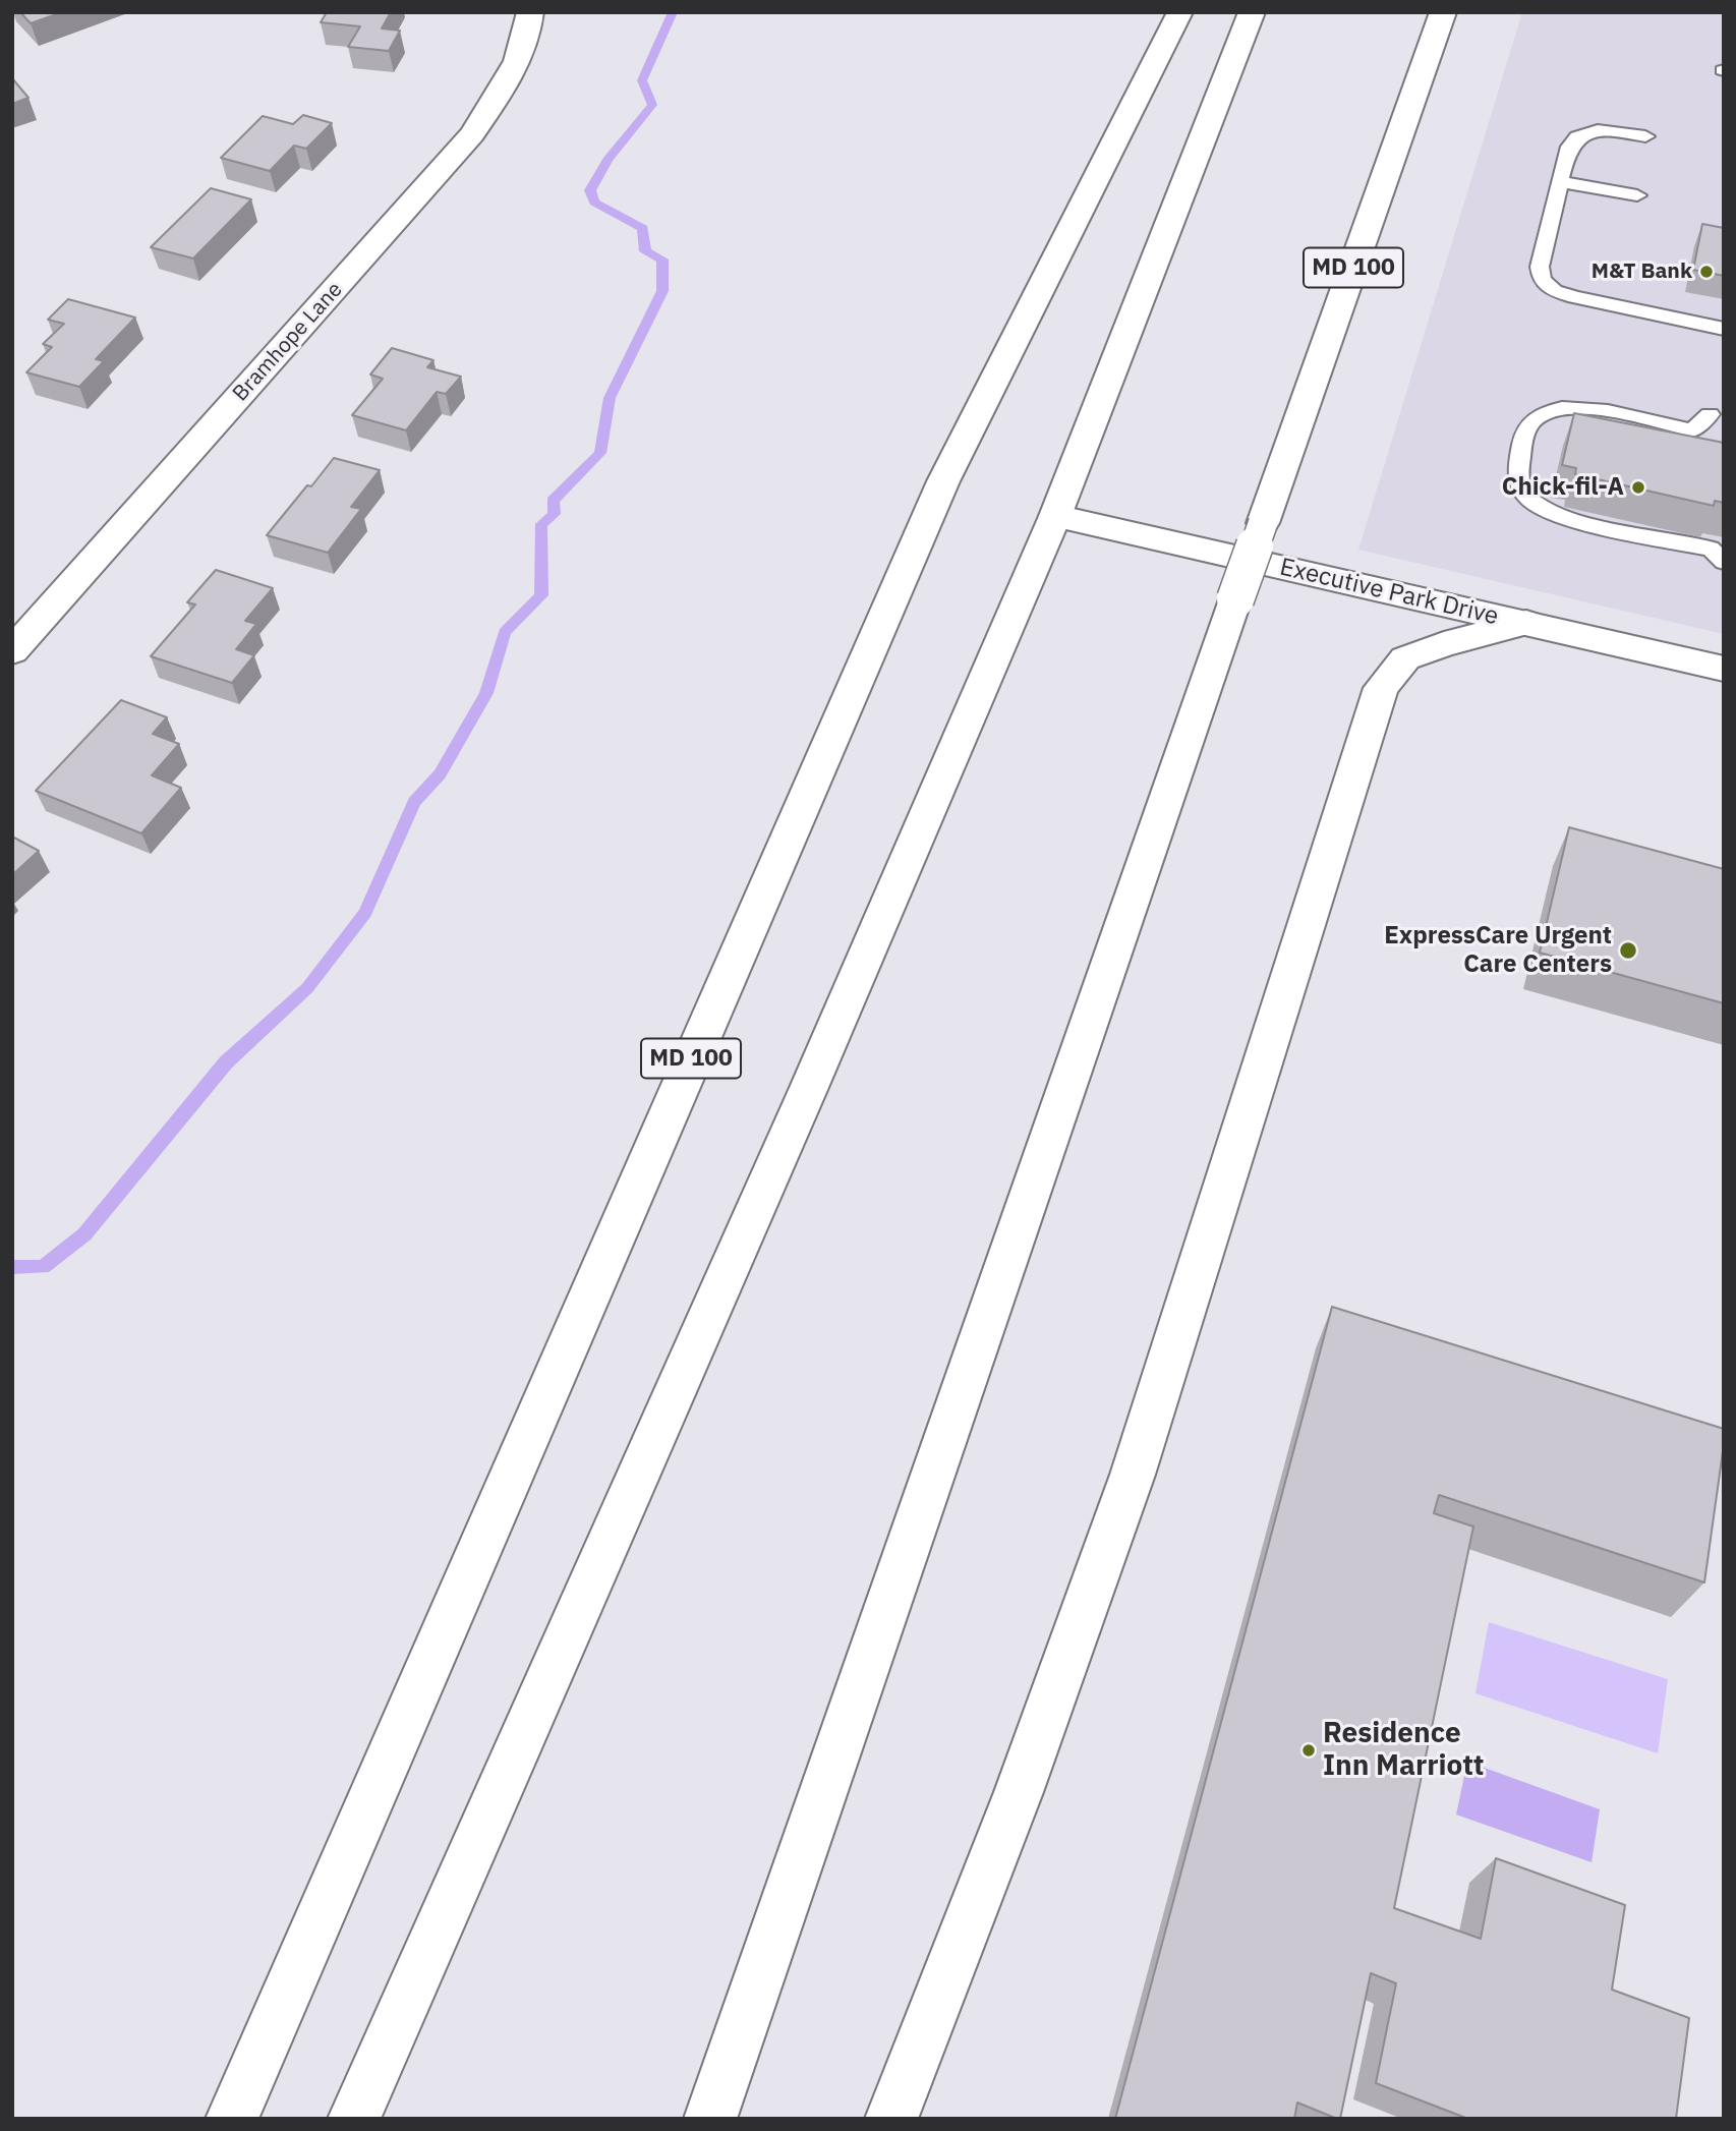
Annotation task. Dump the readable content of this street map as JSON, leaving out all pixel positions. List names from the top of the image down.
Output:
{
  "streets": {
    "main road": ["MD 100", "Bramhope Lane", "Executive Park Drive"]
  },
  "places": [
    "M&T Bank",
    "Chick-fil-A",
    "ExpressCare Urgent Care Centers",
    "Residence Inn Marriott"
  ]
}
